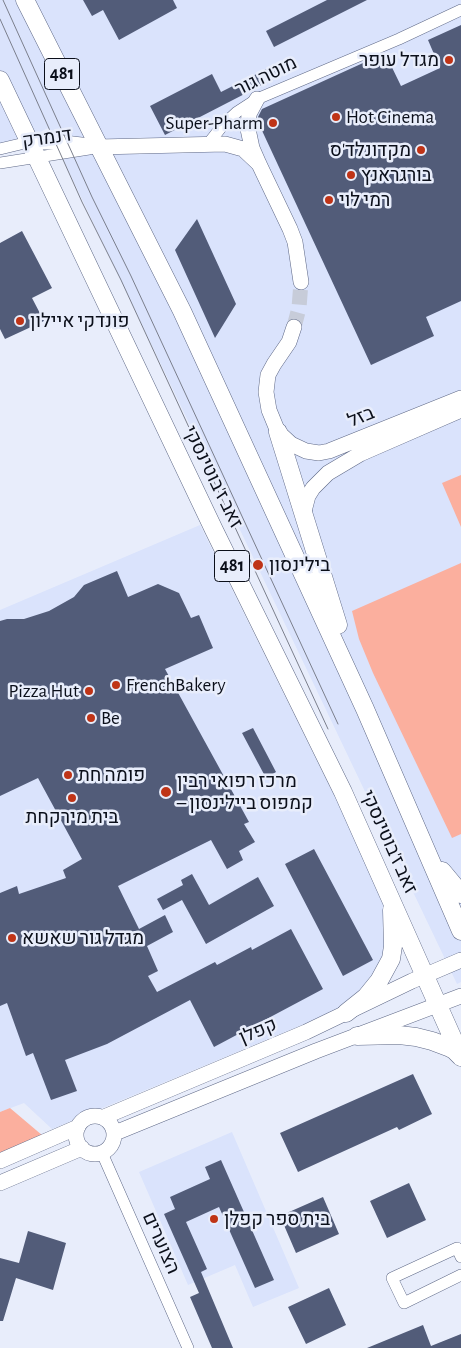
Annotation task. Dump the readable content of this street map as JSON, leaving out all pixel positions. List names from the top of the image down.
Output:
{
  "streets": {
    "main road": ["481", "זאב ז'בוטינסקי"],
    "street": [
      "מוטה גור",
      "דנמרק",
      "בזל",
      "קפלן",
      "הצוערים"
    ]
  },
  "crossings": [
    ["דנמרק", "זאב ז'בוטינסקי"],
    ["זאב ז'בוטינסקי", "קפלן"],
    ["קפלן", "הצוערים"]
  ],
  "places": [
    "מגדל עופר",
    "Hot Cinema",
    "Super-Pharm",
    "מקדונלד'ס",
    "בורגראנץ",
    "רמי לוי",
    "פונדקי איילון",
    "בילינסון",
    "FrenchBakery",
    "Pizza Hut",
    "Be",
    "פומה חת",
    "מרכז רפואי רבין – קמפוס ביילינסון",
    "בית מירקחת",
    "מגדל גור שאשא",
    "בית ספר קפלן"
  ]
}
